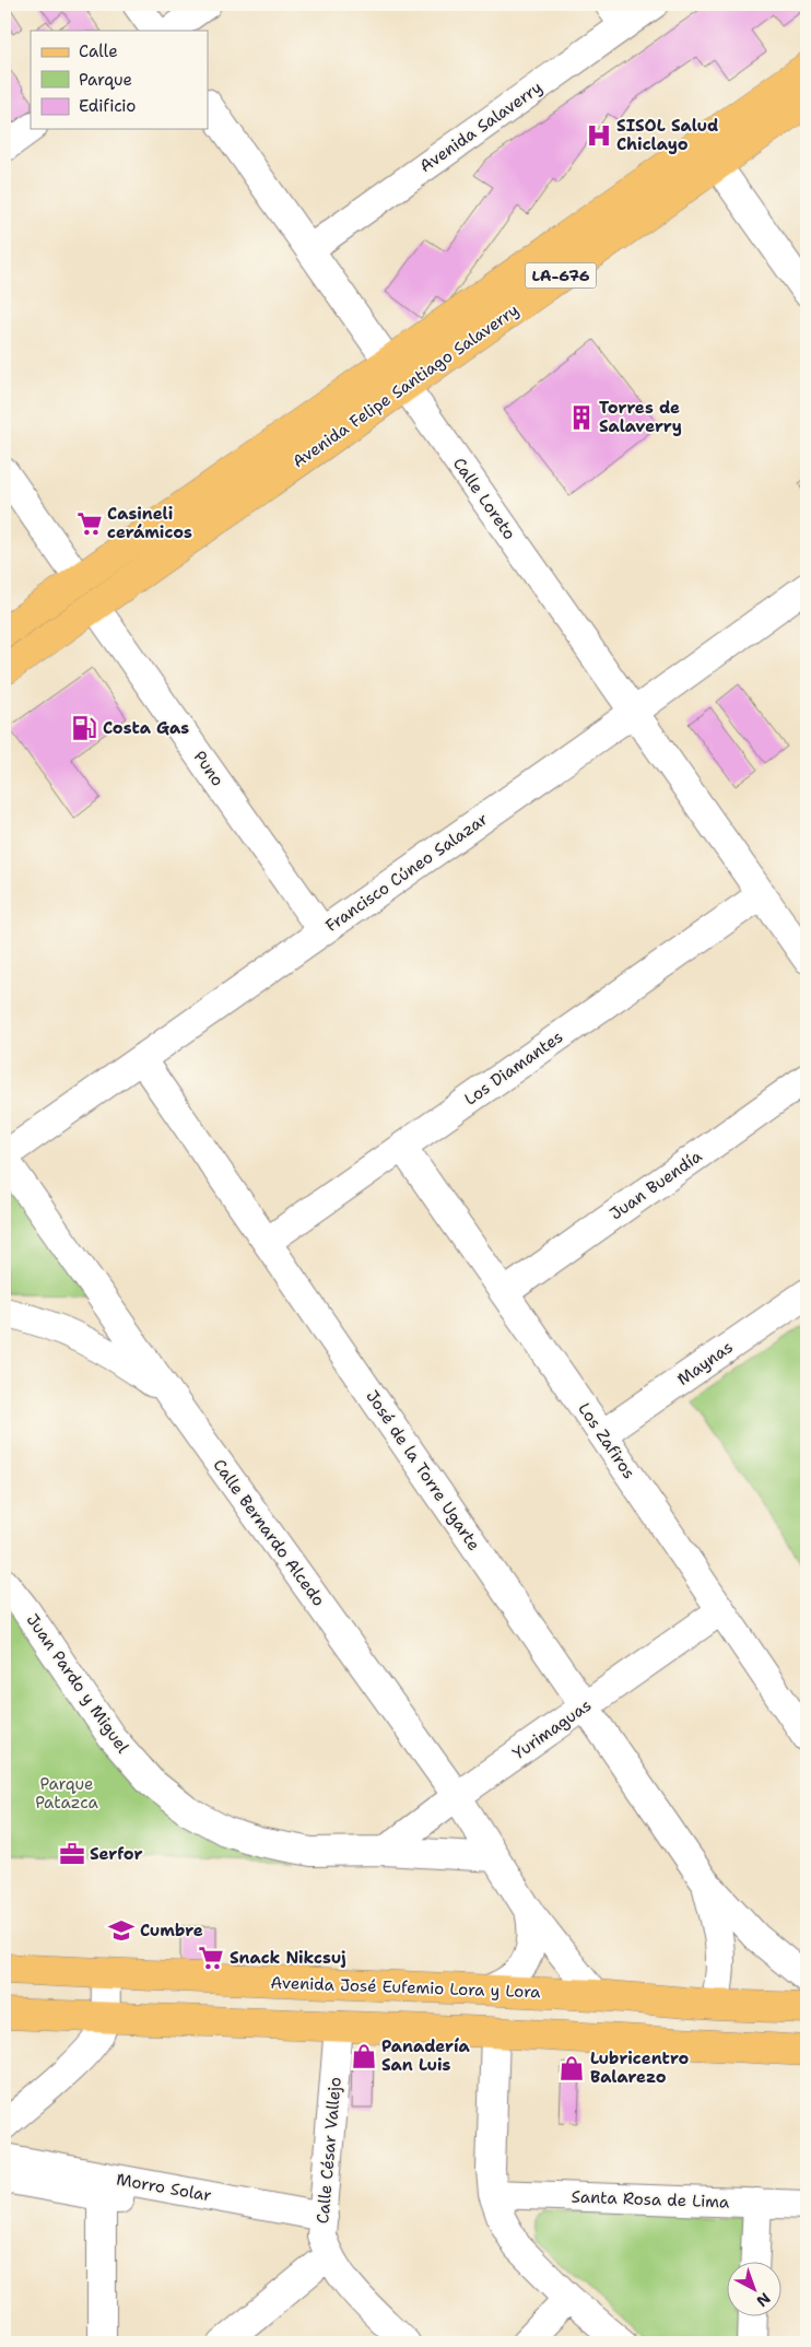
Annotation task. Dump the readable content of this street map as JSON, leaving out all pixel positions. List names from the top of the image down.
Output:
{
  "streets": {
    "main road": ["LA-676", "Avenida Felipe Santiago Salaverry", "Avenida José Eufemio Lora y Lora"],
    "street": [
      "Avenida Salaverry",
      "Calle Loreto",
      "Puno",
      "Francisco Cúneo Salazar",
      "Los Diamantes",
      "Juan Buendía",
      "Maynas",
      "Los Zafiros",
      "José de la Torre Ugarte",
      "Calle Bernardo Alcedo",
      "Juan Pardo y Miguel",
      "Yurimaguas",
      "Calle César Vallejo",
      "Morro Solar",
      "Santa Rosa de Lima"
    ]
  },
  "crossings": [
    ["Avenida Salaverry", "Calle Loreto"],
    ["Avenida Felipe Santiago Salaverry", "Calle Loreto"],
    ["Avenida Felipe Santiago Salaverry", "Puno"],
    ["Calle Loreto", "Francisco Cúneo Salazar"],
    ["Calle Loreto", "Los Diamantes"],
    ["Puno", "Francisco Cúneo Salazar"],
    ["Francisco Cúneo Salazar", "José de la Torre Ugarte"],
    ["Francisco Cúneo Salazar", "Calle Bernardo Alcedo"],
    ["Los Diamantes", "Los Zafiros"],
    ["Los Diamantes", "José de la Torre Ugarte"],
    ["Juan Buendía", "Los Zafiros"],
    ["Maynas", "Los Zafiros"],
    ["Los Zafiros", "Yurimaguas"],
    ["José de la Torre Ugarte", "Yurimaguas"],
    ["José de la Torre Ugarte", "Avenida José Eufemio Lora y Lora"],
    ["Calle Bernardo Alcedo", "Juan Pardo y Miguel"],
    ["Calle Bernardo Alcedo", "Yurimaguas"],
    ["Calle Bernardo Alcedo", "Avenida José Eufemio Lora y Lora"],
    ["Juan Pardo y Miguel", "Yurimaguas"],
    ["Calle César Vallejo", "Morro Solar"]
  ],
  "parks": ["Parque Patazca"],
  "places": {
    "hospital": ["SISOL Salud Chiclayo"],
    "building": ["Torres de Salaverry"],
    "supermarket": ["Casineli cerámicos", "Snack Nikcsuj"],
    "fuel station": ["Costa Gas"],
    "office": ["Serfor"],
    "school or university": ["Cumbre"],
    "shop": ["Panadería San Luis", "Lubricentro Balarezo"]
  },
  "legend": ["Calle", "Parque", "Edificio"],
  "north": "bottom right"
}
